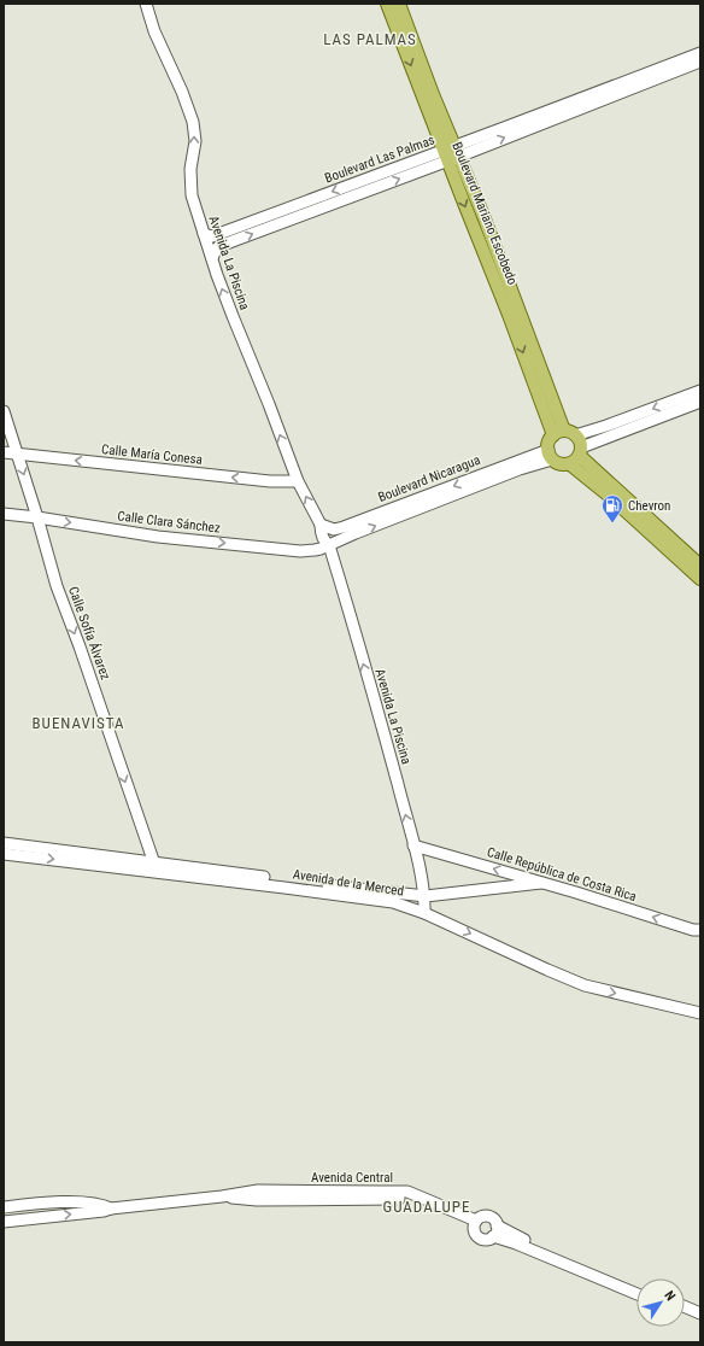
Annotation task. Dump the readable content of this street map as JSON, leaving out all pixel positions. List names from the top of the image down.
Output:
{
  "streets": {
    "main road": ["Boulevard Mariano Escobedo"],
    "street": [
      "Boulevard Las Palmas",
      "Avenida La Piscina",
      "Calle María Conesa",
      "Boulevard Nicaragua",
      "Calle Clara Sánchez",
      "Calle Sofía Álvarez",
      "Calle República de Costa Rica",
      "Avenida de la Merced",
      "Avenida Central"
    ]
  },
  "crossings": [
    ["Boulevard Las Palmas", "Boulevard Mariano Escobedo"],
    ["Boulevard Las Palmas", "Avenida La Piscina"],
    ["Boulevard Mariano Escobedo", "Boulevard Nicaragua"],
    ["Avenida La Piscina", "Calle María Conesa"],
    ["Avenida La Piscina", "Boulevard Nicaragua"],
    ["Avenida La Piscina", "Calle Clara Sánchez"],
    ["Avenida La Piscina", "Calle República de Costa Rica"],
    ["Avenida La Piscina", "Avenida de la Merced"],
    ["Calle María Conesa", "Calle Sofía Álvarez"],
    ["Boulevard Nicaragua", "Calle Clara Sánchez"],
    ["Calle Clara Sánchez", "Calle Sofía Álvarez"],
    ["Calle Sofía Álvarez", "Avenida de la Merced"],
    ["Calle República de Costa Rica", "Avenida de la Merced"]
  ],
  "one_way": [
    "Avenida La Piscina",
    "Calle María Conesa",
    "Calle Clara Sánchez",
    "Calle Sofía Álvarez",
    "Calle República de Costa Rica"
  ],
  "districts": ["LAS PALMAS", "BUENAVISTA", "GUADALUPE"],
  "places": {
    "fuel station": ["Chevron"]
  },
  "north": "top right"
}
